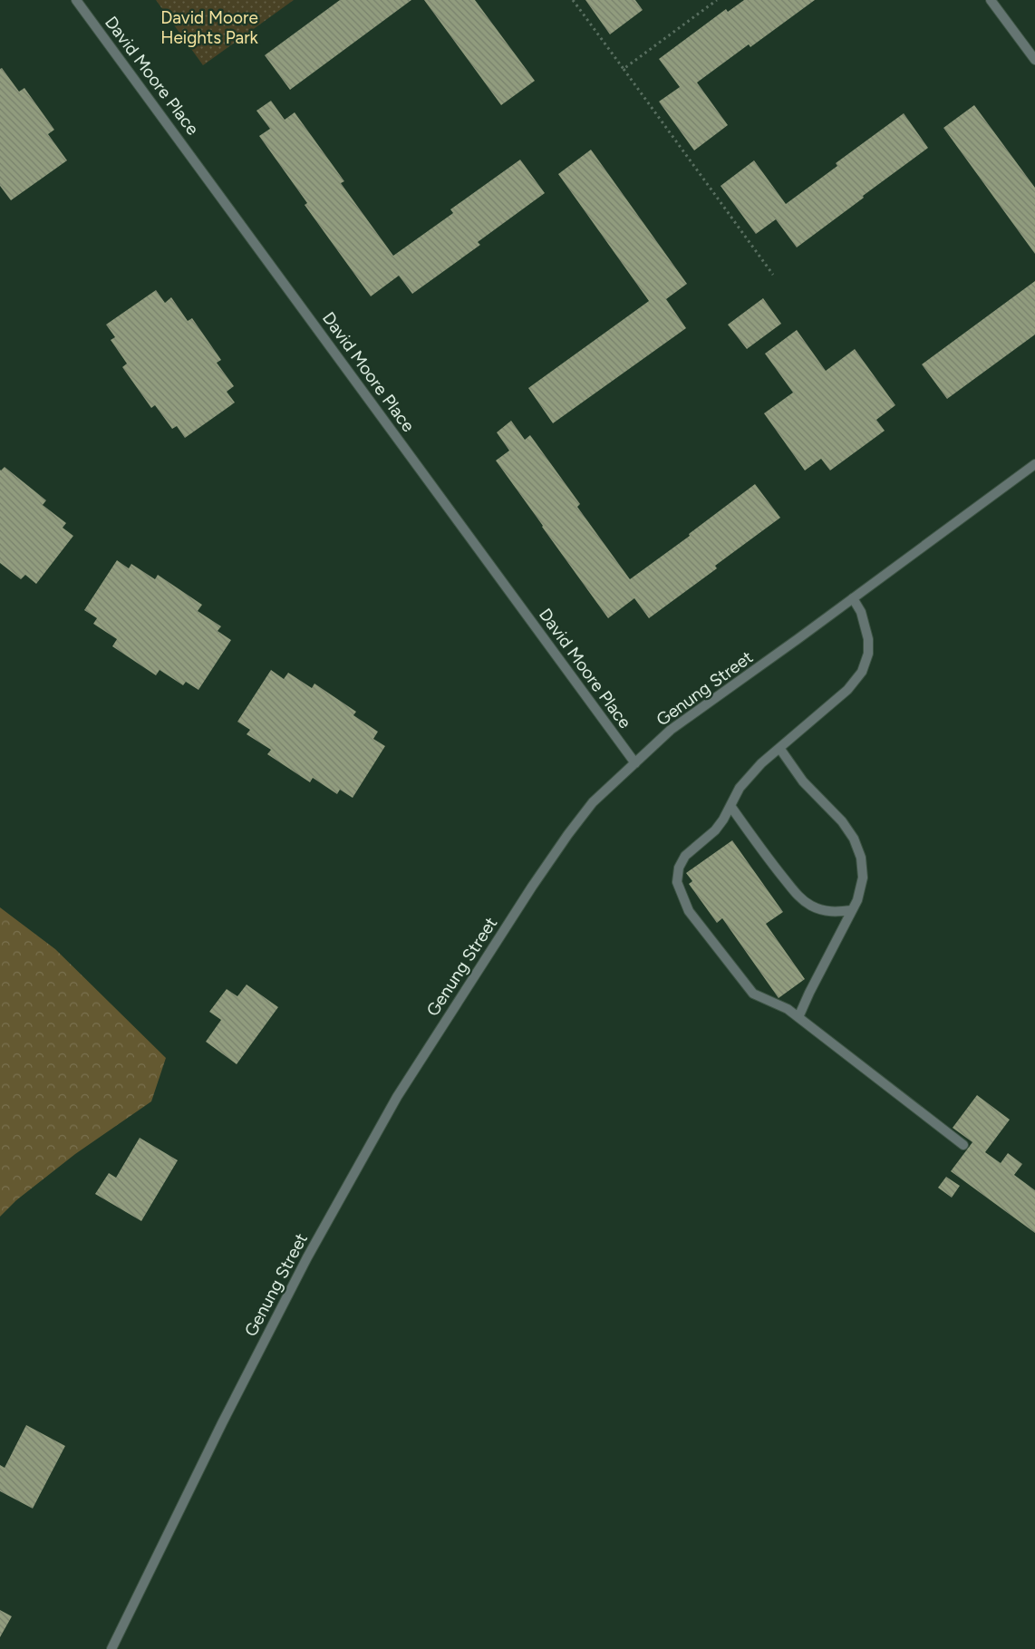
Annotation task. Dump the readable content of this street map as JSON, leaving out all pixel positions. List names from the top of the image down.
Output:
{
  "streets": {
    "street": ["David Moore Place", "Genung Street"]
  },
  "crossings": [
    ["David Moore Place", "Genung Street"]
  ],
  "parks": ["David Moore Heights Park"]
}
